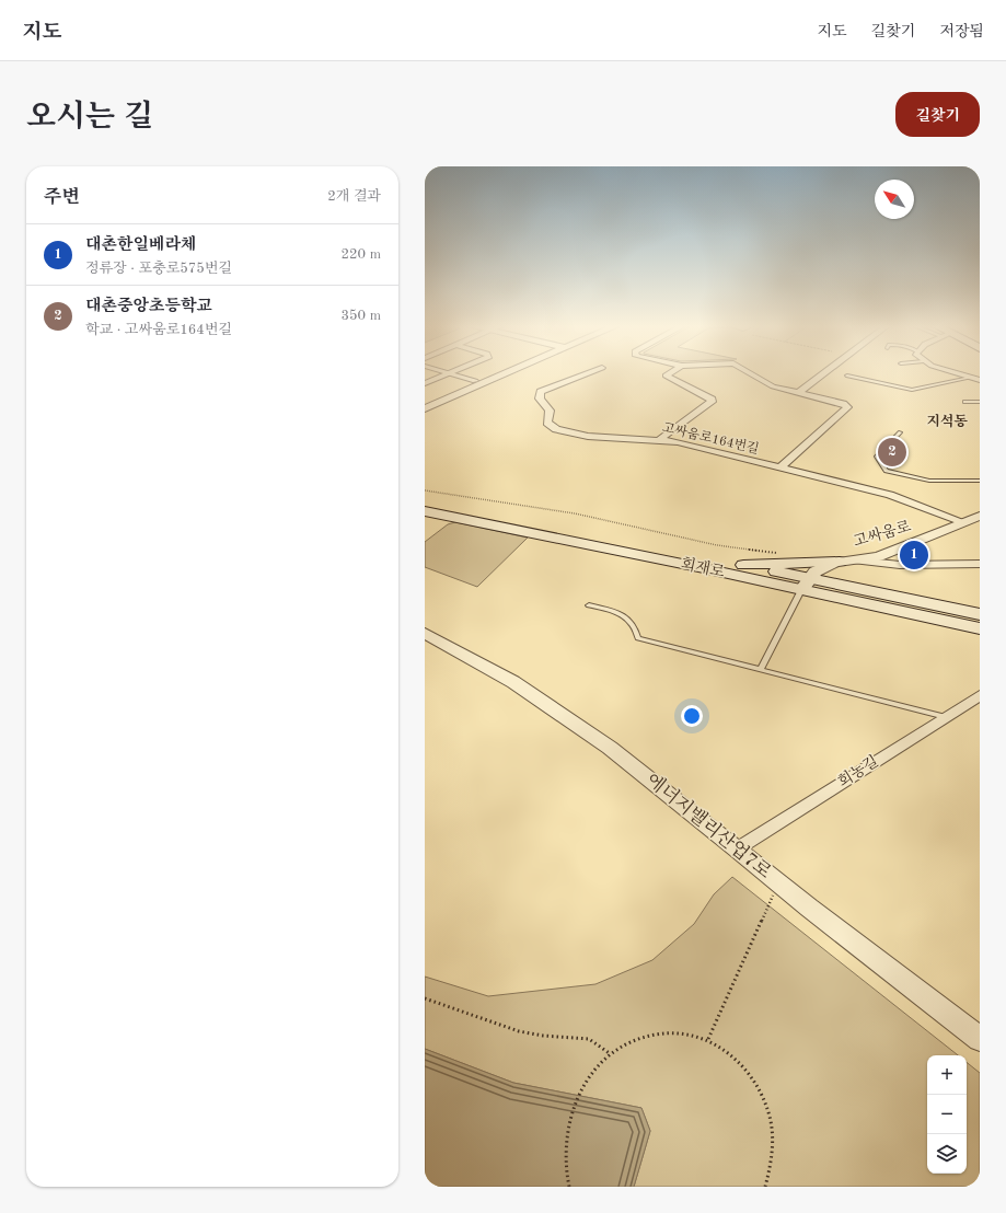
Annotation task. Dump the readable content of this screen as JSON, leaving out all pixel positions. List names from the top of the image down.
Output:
{
  "streets": {
    "main road": ["회재로"],
    "street": [
      "고싸움로164번길",
      "고싸움로",
      "회농길",
      "에너지밸리산업7로"
    ]
  },
  "crossings": [
    ["고싸움로164번길", "고싸움로"],
    ["고싸움로", "회재로"],
    ["회농길", "에너지밸리산업7로"]
  ],
  "districts": ["지석동"],
  "north": "top left",
  "page": {
    "header": "지도",
    "nav": ["지도", "길찾기", "저장됨"],
    "title": "오시는 길",
    "buttons": "길찾기",
    "heading": ["주변", "2개 결과"],
    "list": [
      {
        "mark": "1",
        "name": "대촌한일베라체",
        "note": "정류장 · 포충로575번길",
        "value": "220 m"
      },
      {
        "mark": "2",
        "name": "대촌중앙초등학교",
        "note": "학교 · 고싸움로164번길",
        "value": "350 m"
      }
    ],
    "pins": ["2", "1"],
    "map_buttons": ["+", "−"]
  }
}
